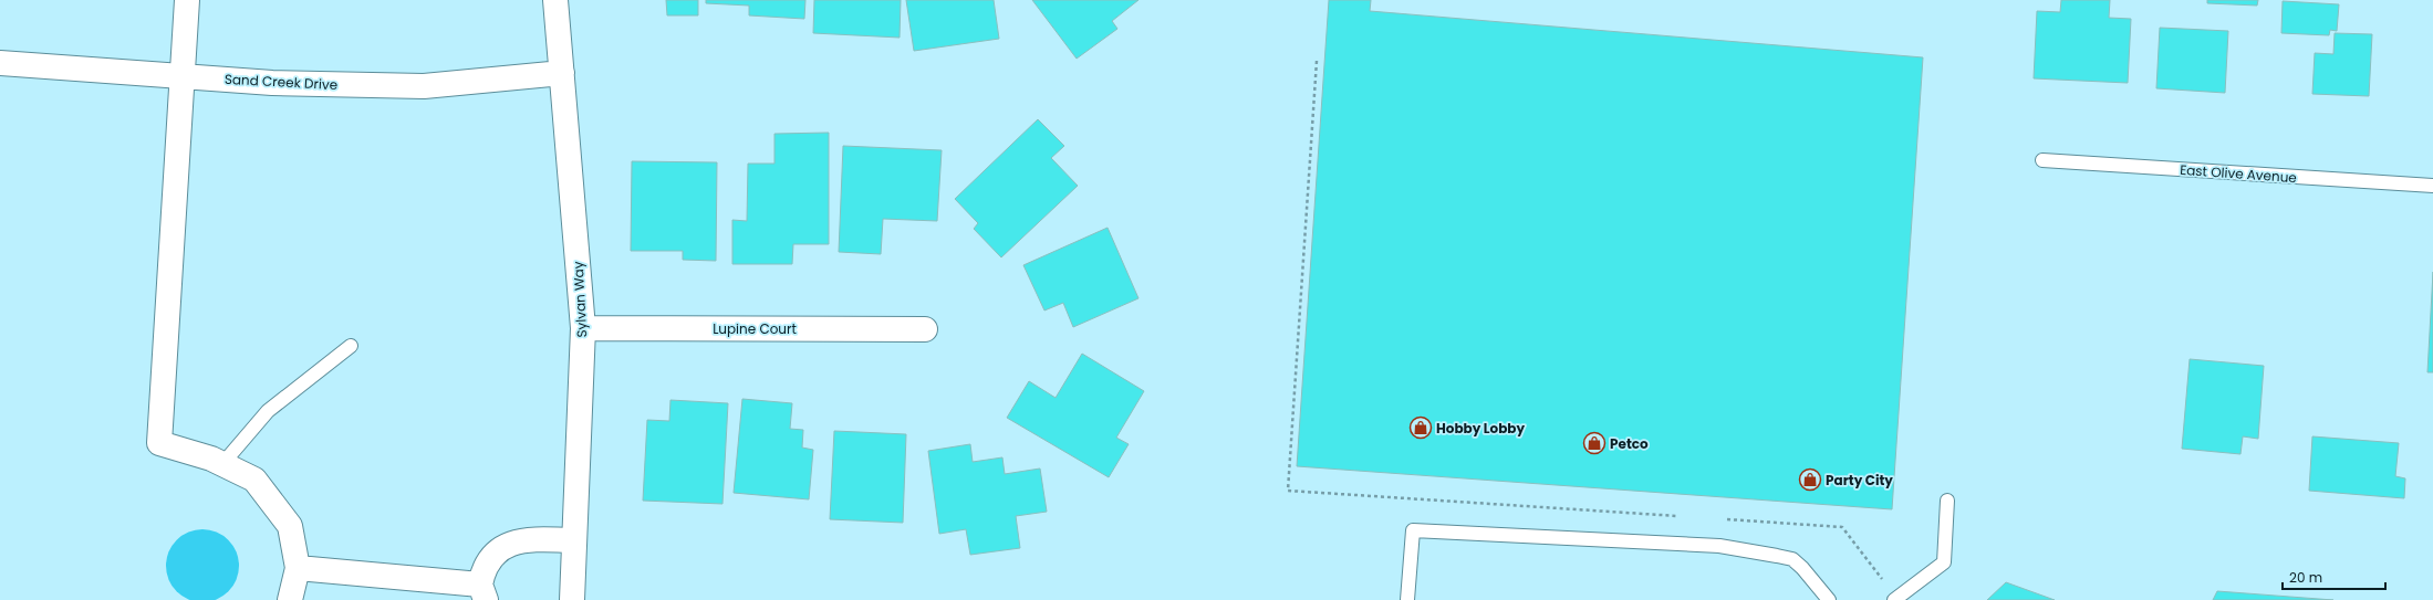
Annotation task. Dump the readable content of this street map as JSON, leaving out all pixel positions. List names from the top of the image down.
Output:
{
  "streets": {
    "street": ["Sand Creek Drive", "Sylvan Way", "Lupine Court"],
    "lane": ["East Olive Avenue"]
  },
  "crossings": [
    ["Sand Creek Drive", "Sylvan Way"],
    ["Sylvan Way", "Lupine Court"]
  ],
  "places": {
    "shop": ["Hobby Lobby", "Petco", "Party City"]
  },
  "scale_bar": "20 m"
}
